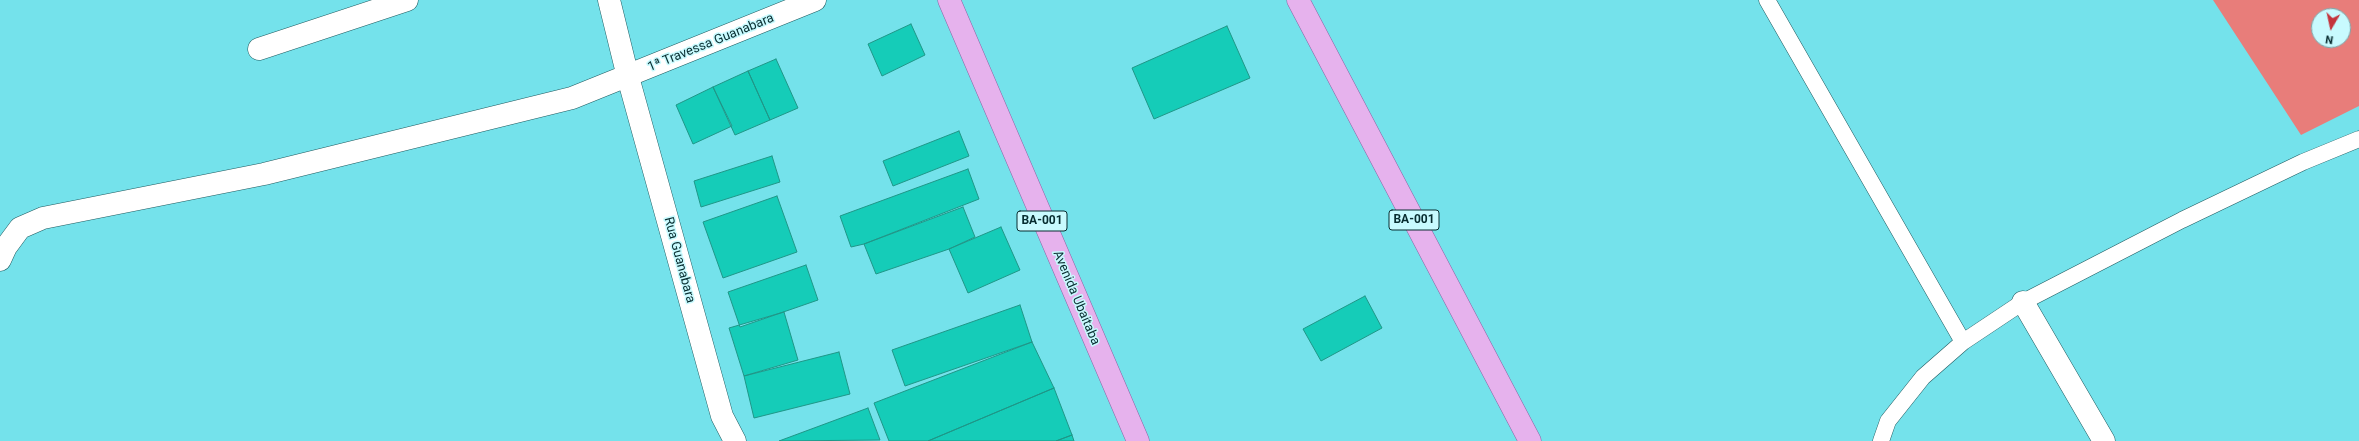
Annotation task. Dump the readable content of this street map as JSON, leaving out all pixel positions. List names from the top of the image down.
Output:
{
  "streets": {
    "main road": ["BA-001", "Avenida Ubaitaba"],
    "street": ["1ª Travessa Guanabara", "Rua Guanabara"]
  },
  "crossings": [
    ["1ª Travessa Guanabara", "Rua Guanabara"]
  ],
  "north": "bottom"
}
